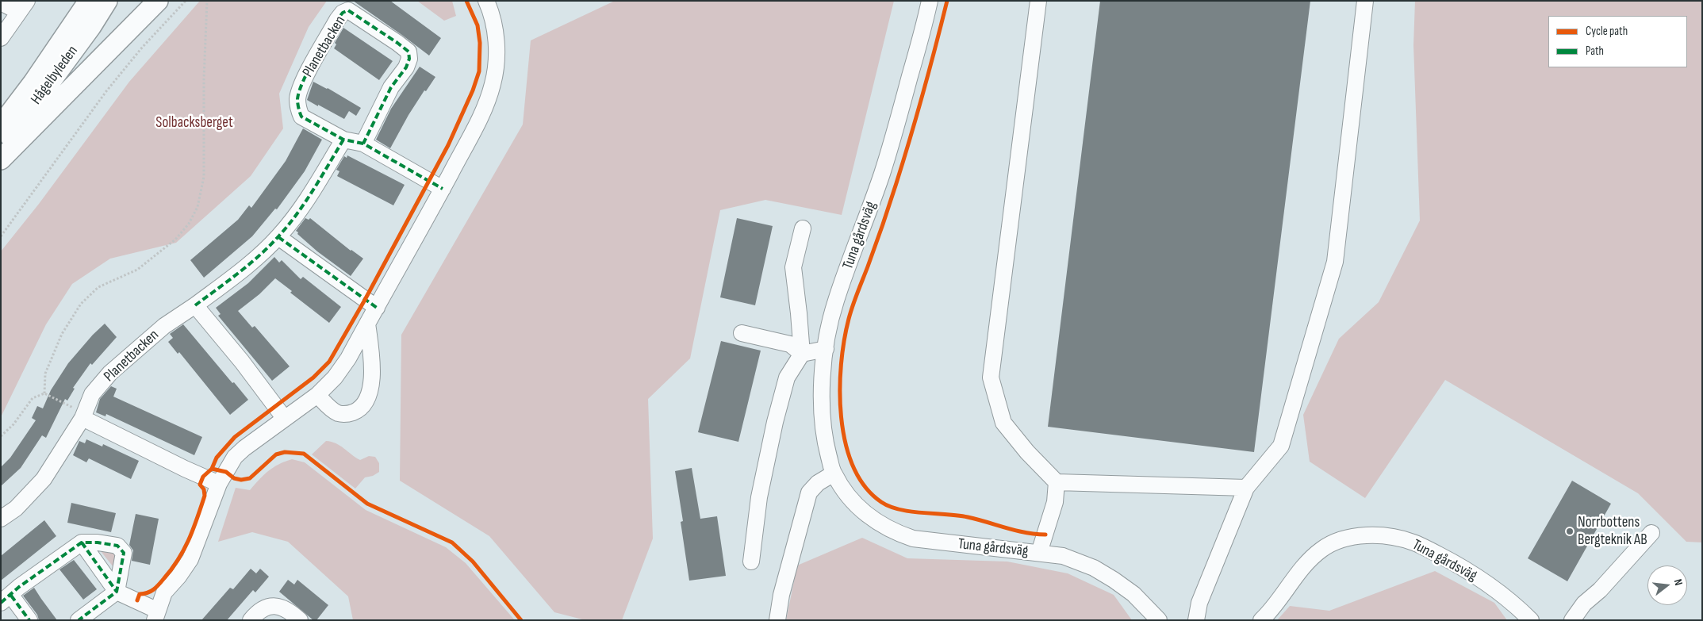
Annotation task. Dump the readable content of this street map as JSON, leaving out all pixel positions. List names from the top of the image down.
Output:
{
  "streets": {
    "main road": ["Hågelbyleden"],
    "street": ["Planetbacken", "Tuna gårdsväg"]
  },
  "parks": ["Solbacksberget"],
  "places": ["Norrbottens Bergteknik AB"],
  "legend": ["Cycle path", "Path"],
  "north": "right"
}
